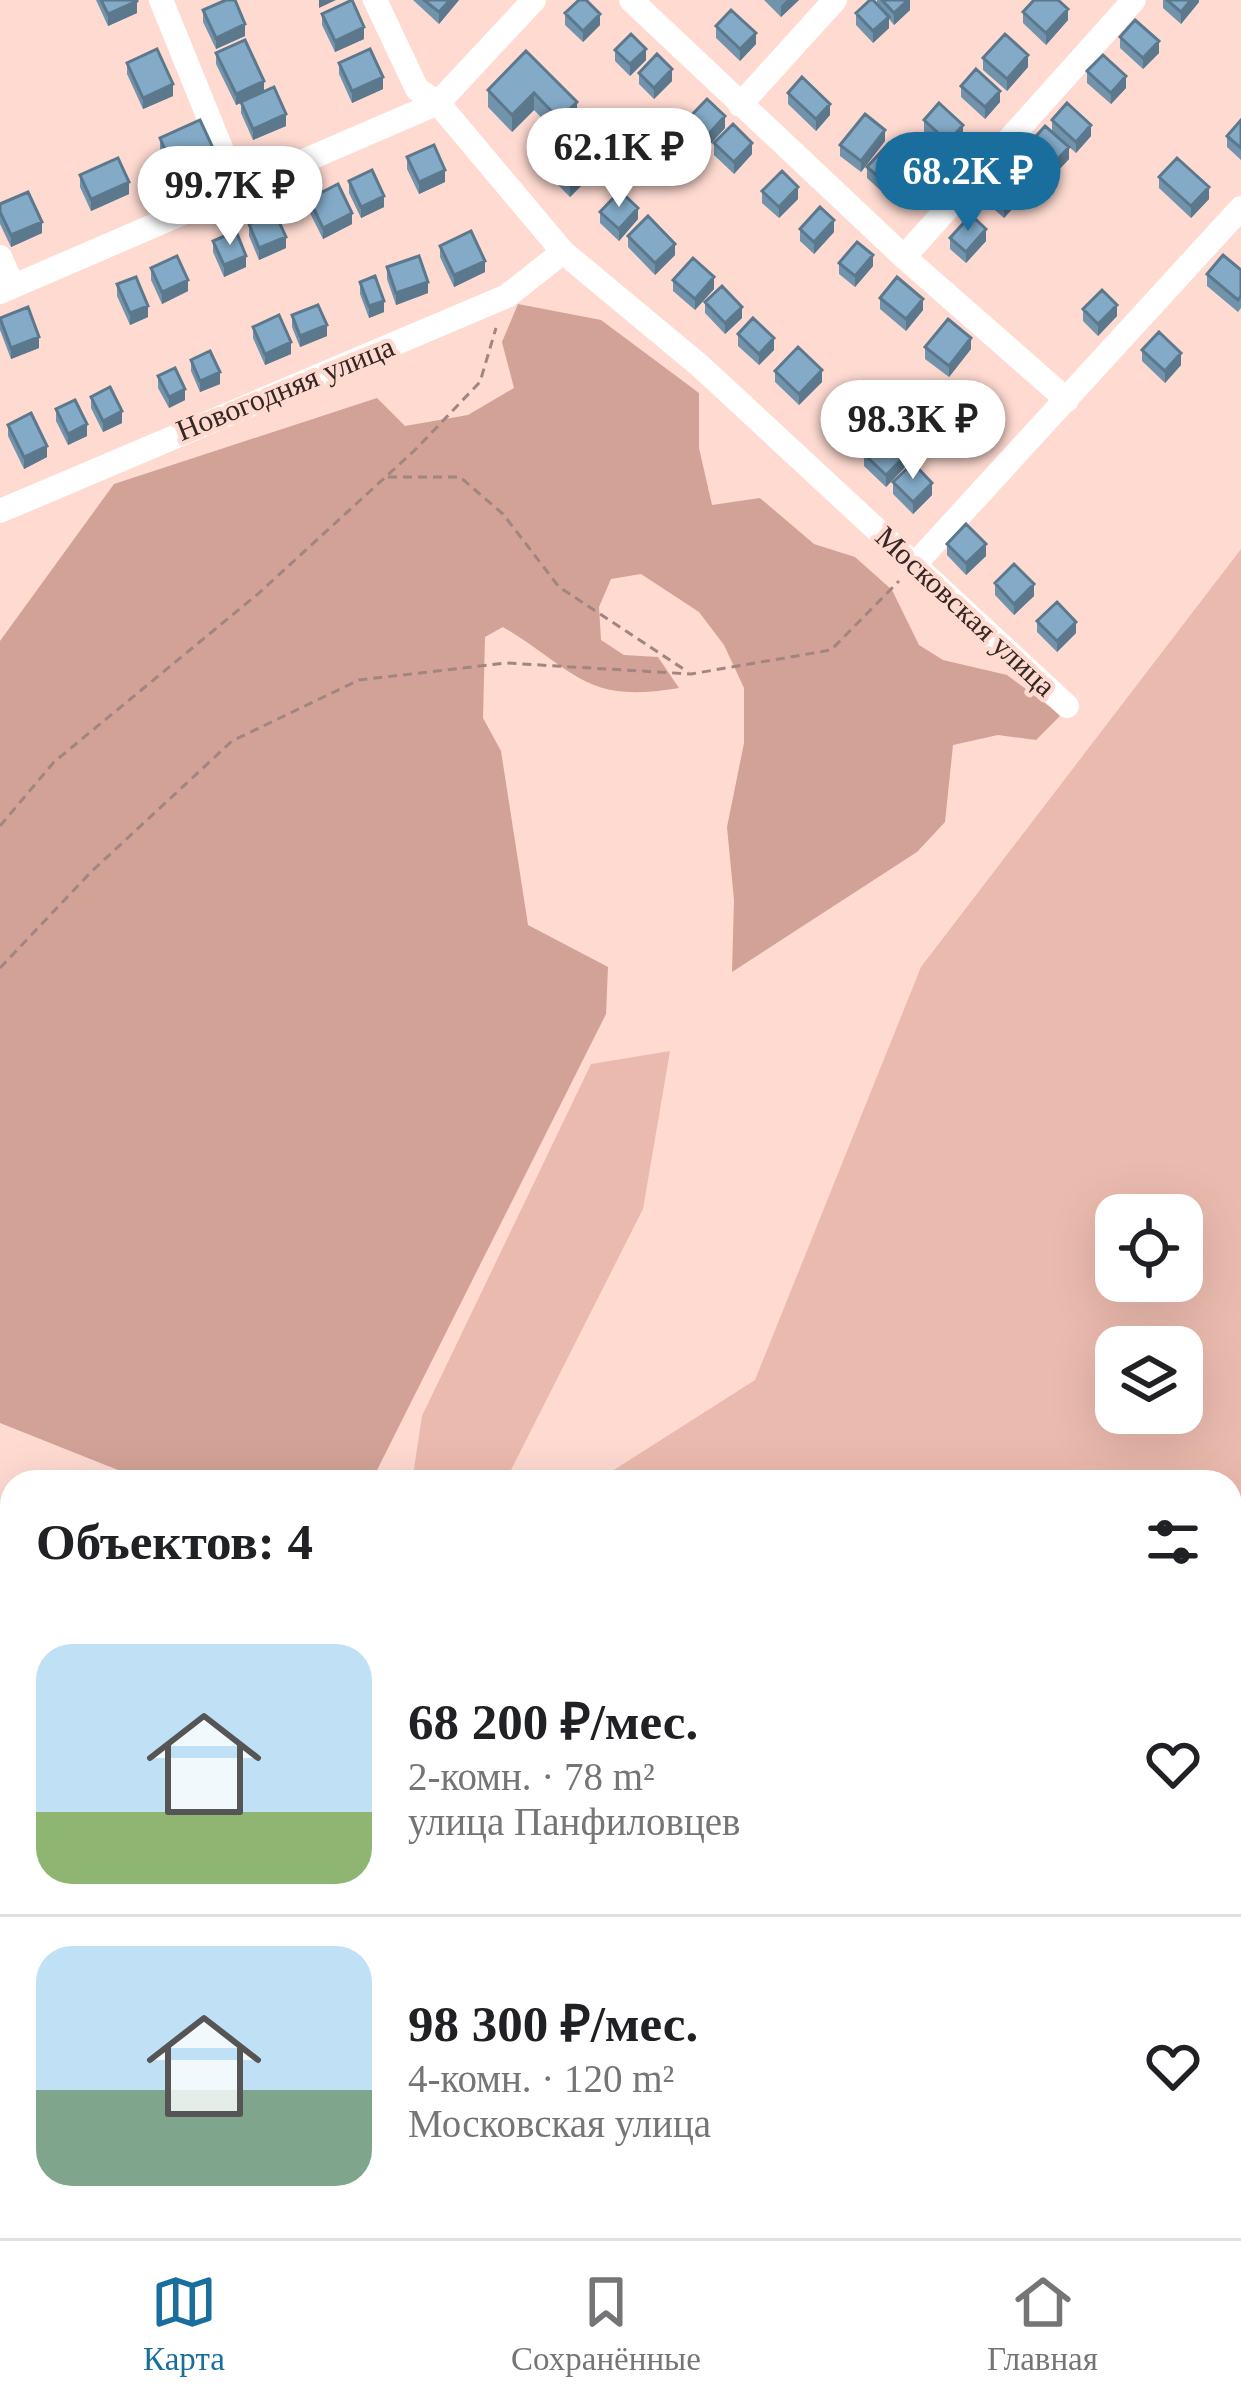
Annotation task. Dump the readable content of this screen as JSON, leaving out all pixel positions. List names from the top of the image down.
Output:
{
  "streets": {
    "street": ["Новогодняя улица", "Московская улица"]
  },
  "crossings": [
    ["Новогодняя улица", "Московская улица"]
  ],
  "page": {
    "price": [
      "62.1K ₽",
      "68.2K ₽",
      "99.7K ₽",
      "98.3K ₽"
    ],
    "heading": "Объектов: 4",
    "list": [
      {
        "name": "68 200 ₽/мес.",
        "note": "2-комн. · 78 m² · улица Панфиловцев"
      },
      {
        "name": "98 300 ₽/мес.",
        "note": "4-комн. · 120 m² · Московская улица"
      }
    ],
    "tabs": ["Карта", "Сохранённые", "Главная"]
  }
}
